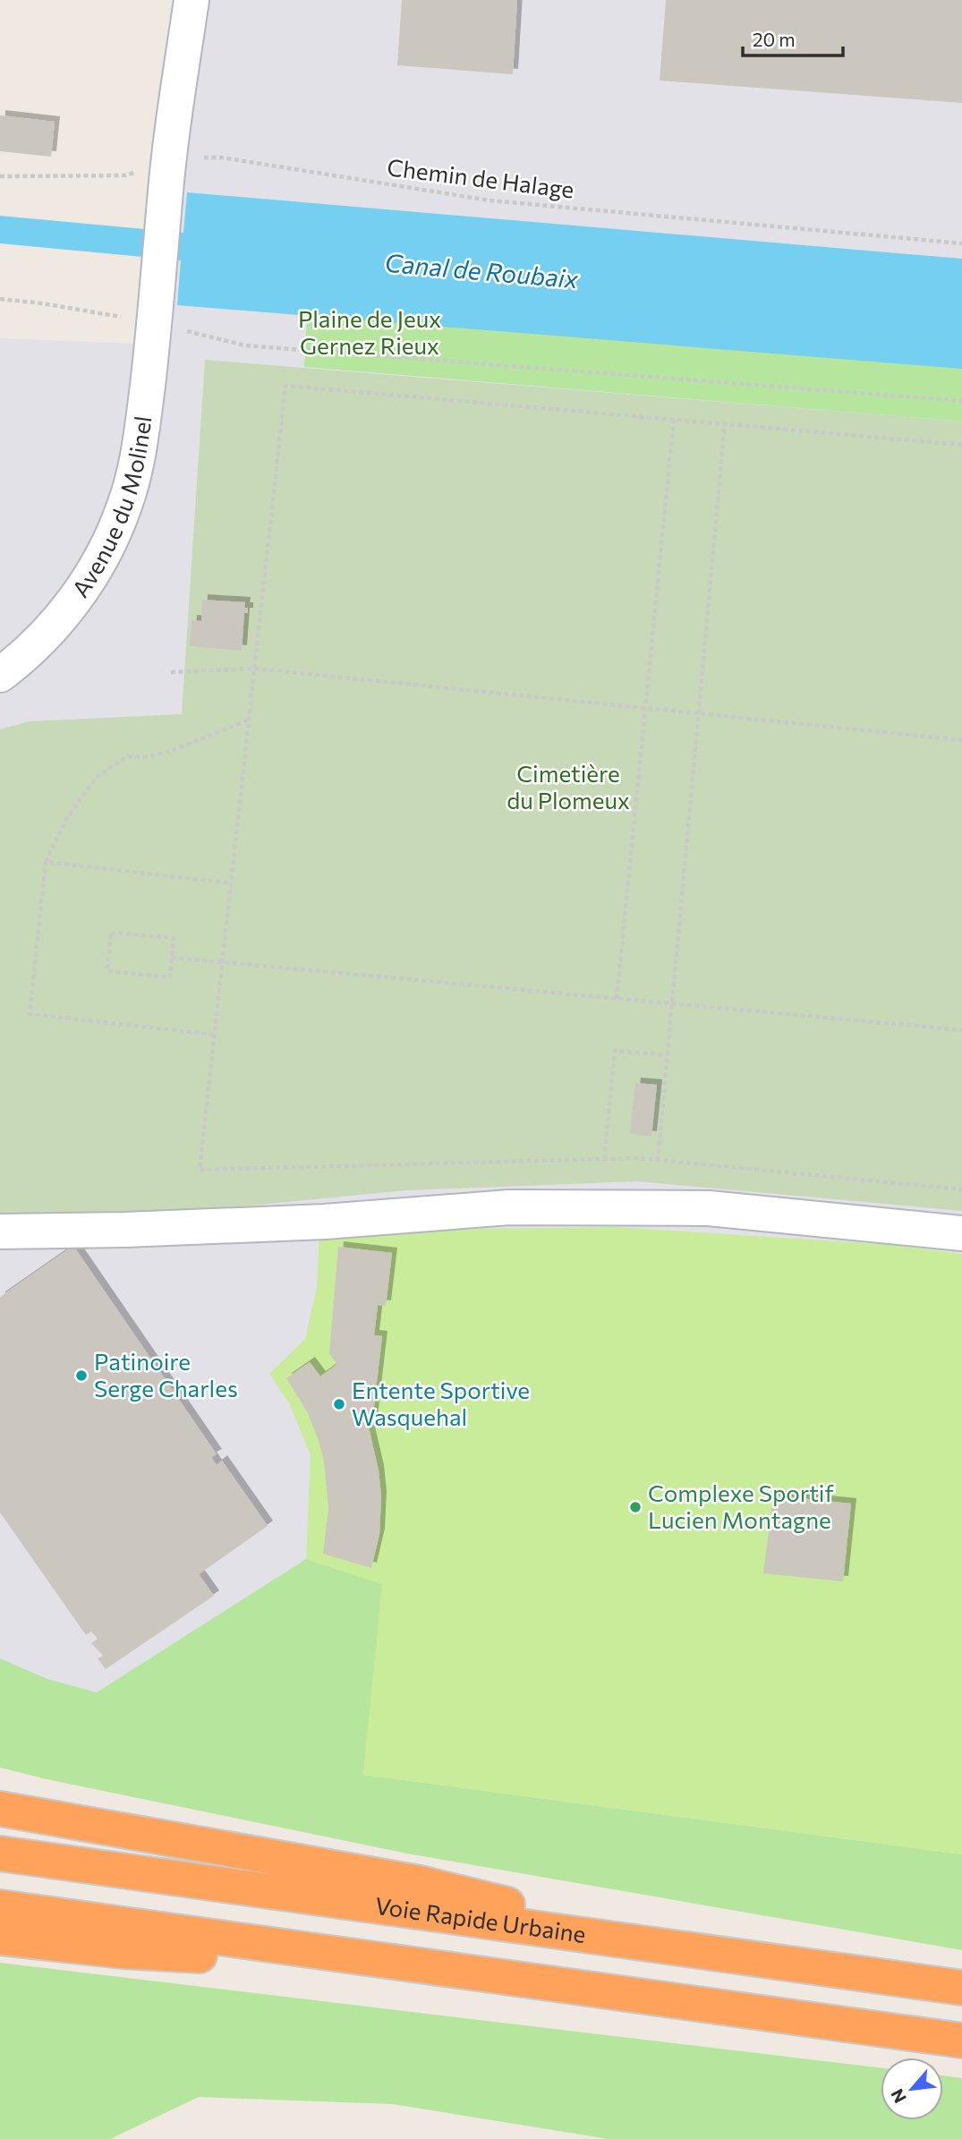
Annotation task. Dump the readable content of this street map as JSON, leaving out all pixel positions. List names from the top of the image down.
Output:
{
  "streets": {
    "highway": ["Voie Rapide Urbaine"],
    "street": ["Avenue du Molinel"],
    "path": ["Chemin de Halage"]
  },
  "crossings": [
    ["Chemin de Halage", "Avenue du Molinel"]
  ],
  "water": ["Canal de Roubaix"],
  "parks": ["Plaine de Jeux Gernez Rieux", "Cimetière du Plomeux"],
  "places": ["Patinoire Serge Charles", "Entente Sportive Wasquehal", "Complexe Sportif Lucien Montagne"],
  "scale_bar": "20 m",
  "north": "bottom left"
}
